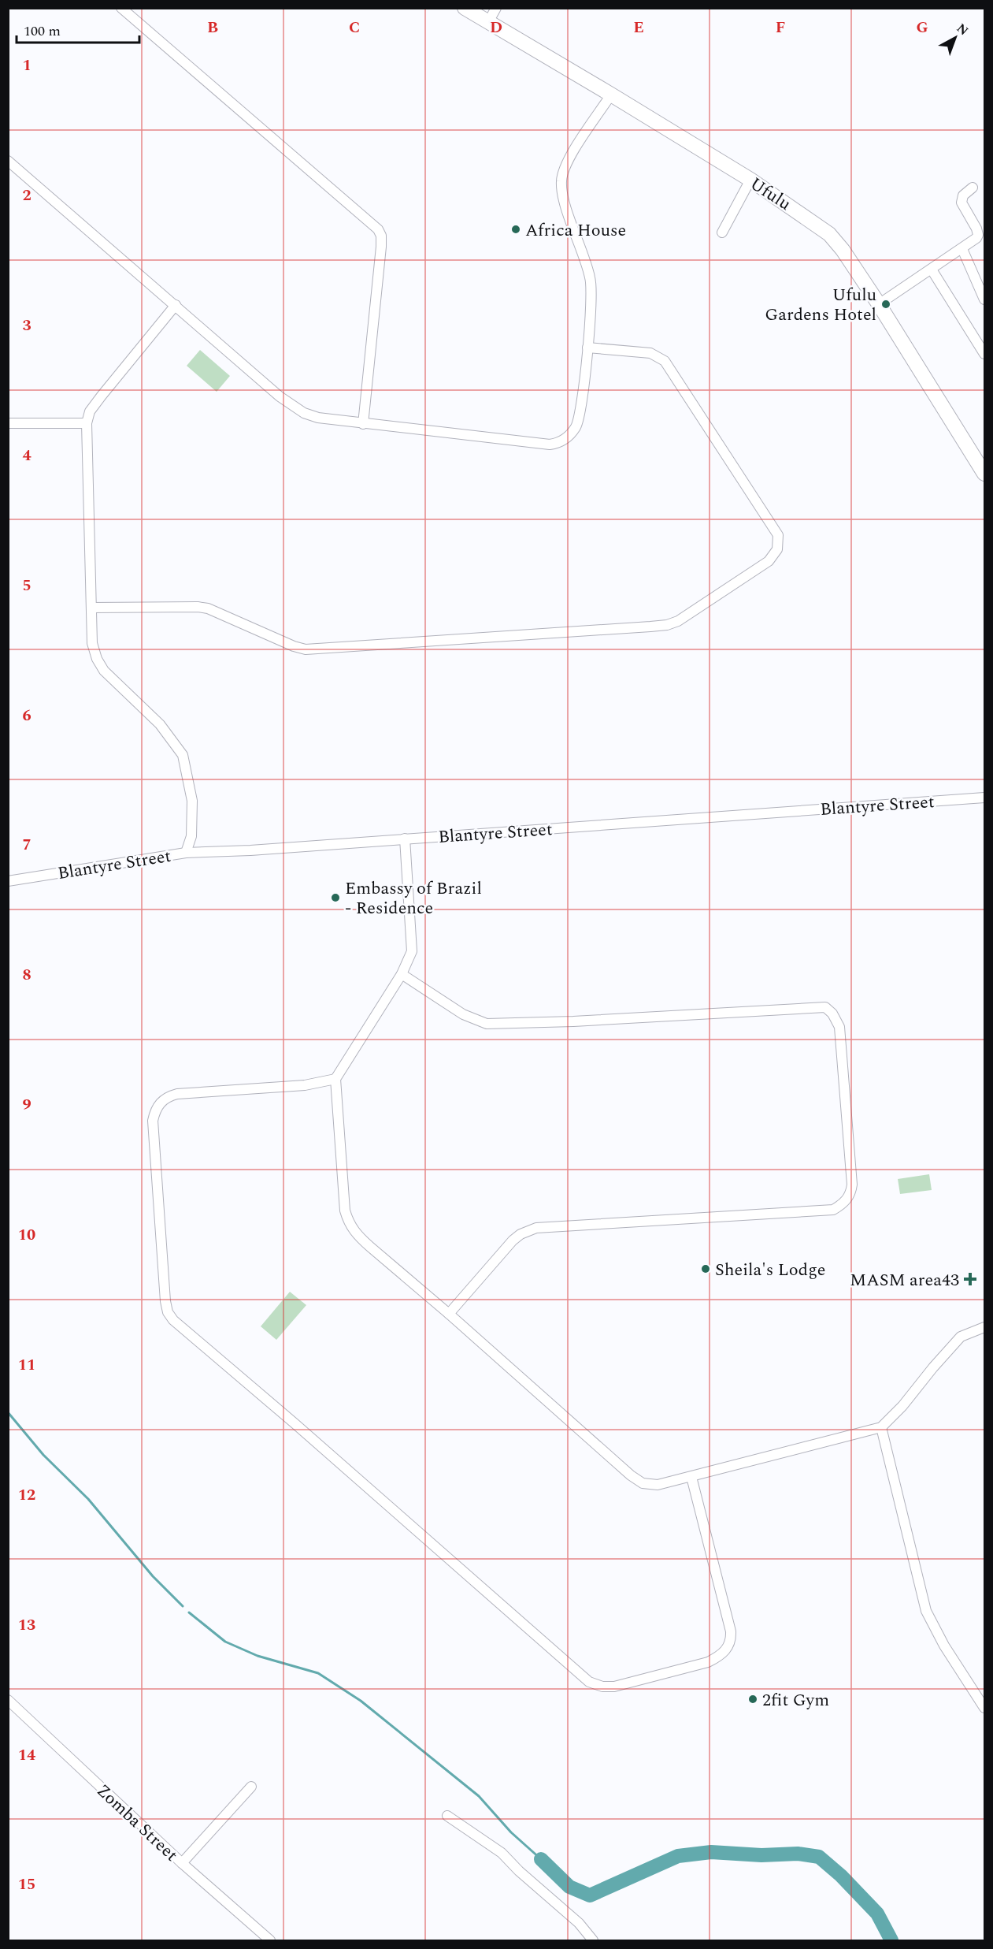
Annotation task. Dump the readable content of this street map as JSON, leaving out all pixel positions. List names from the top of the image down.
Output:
{
  "streets": {
    "street": ["Ufulu", "Blantyre Street", "Zomba Street"]
  },
  "places": {
    "other": [
      "Africa House",
      "Ufulu Gardens Hotel",
      "Embassy of Brazil - Residence",
      "Sheila's Lodge",
      "2fit Gym"
    ],
    "health": ["MASM area43"]
  },
  "scale_bar": "100 m",
  "north": "top right",
  "grid": {
    "columns": [
      "B",
      "C",
      "D",
      "E",
      "F",
      "G"
    ],
    "rows": [
      "1",
      "2",
      "3",
      "4",
      "5",
      "6",
      "7",
      "8",
      "9",
      "10",
      "11",
      "12",
      "13",
      "14",
      "15"
    ]
  }
}
